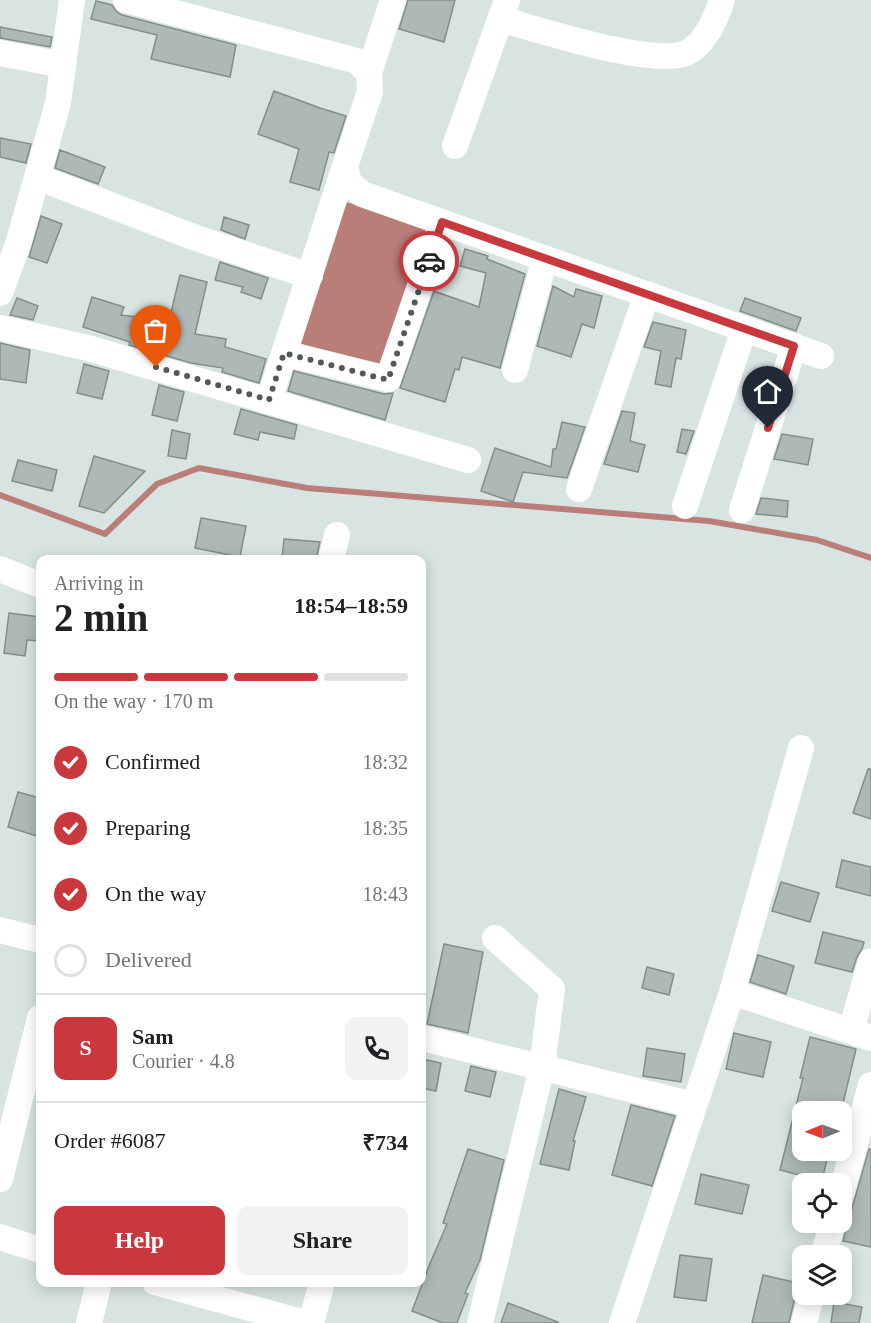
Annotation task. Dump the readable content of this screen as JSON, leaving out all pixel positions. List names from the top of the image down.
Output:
{
  "north": "left",
  "page": {
    "heading": ["2 min", "Arriving in", "18:54–18:59"],
    "panel": [
      "Sam",
      "Courier · 4.8",
      "Order #6087",
      "₹734"
    ],
    "bar": "On the way · 170 m",
    "list": [
      ["Confirmed", "18:32"],
      ["Preparing", "18:35"],
      ["On the way", "18:43"],
      "Delivered"
    ],
    "round": "S",
    "buttons": ["Help", "Share"]
  }
}
